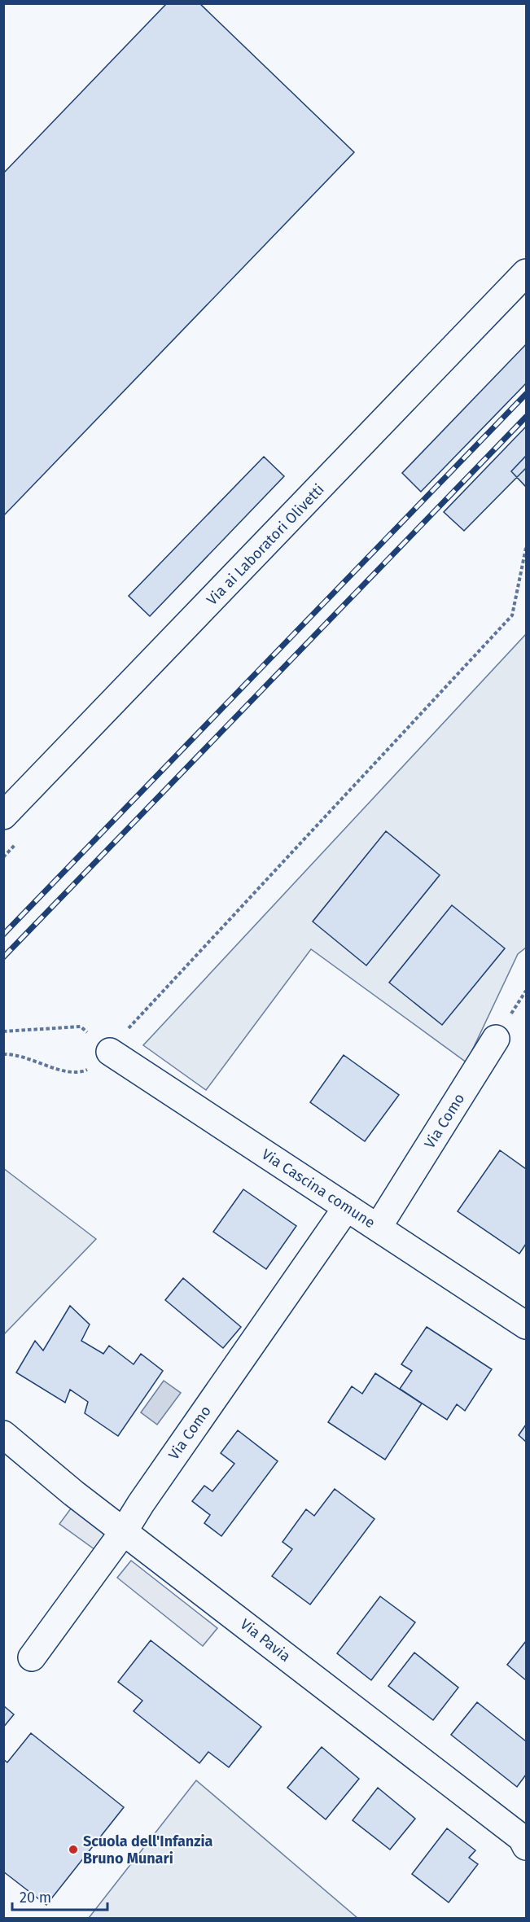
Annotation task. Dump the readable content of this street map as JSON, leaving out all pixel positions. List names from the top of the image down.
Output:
{
  "streets": {
    "street": [
      "Via ai Laboratori Olivetti",
      "Via Como",
      "Via Cascina comune",
      "Via Pavia"
    ]
  },
  "crossings": [
    ["Via Como", "Via Cascina comune"],
    ["Via Como", "Via Pavia"]
  ],
  "places": ["Scuola dell'Infanzia Bruno Munari"],
  "scale_bar": "20 m"
}
